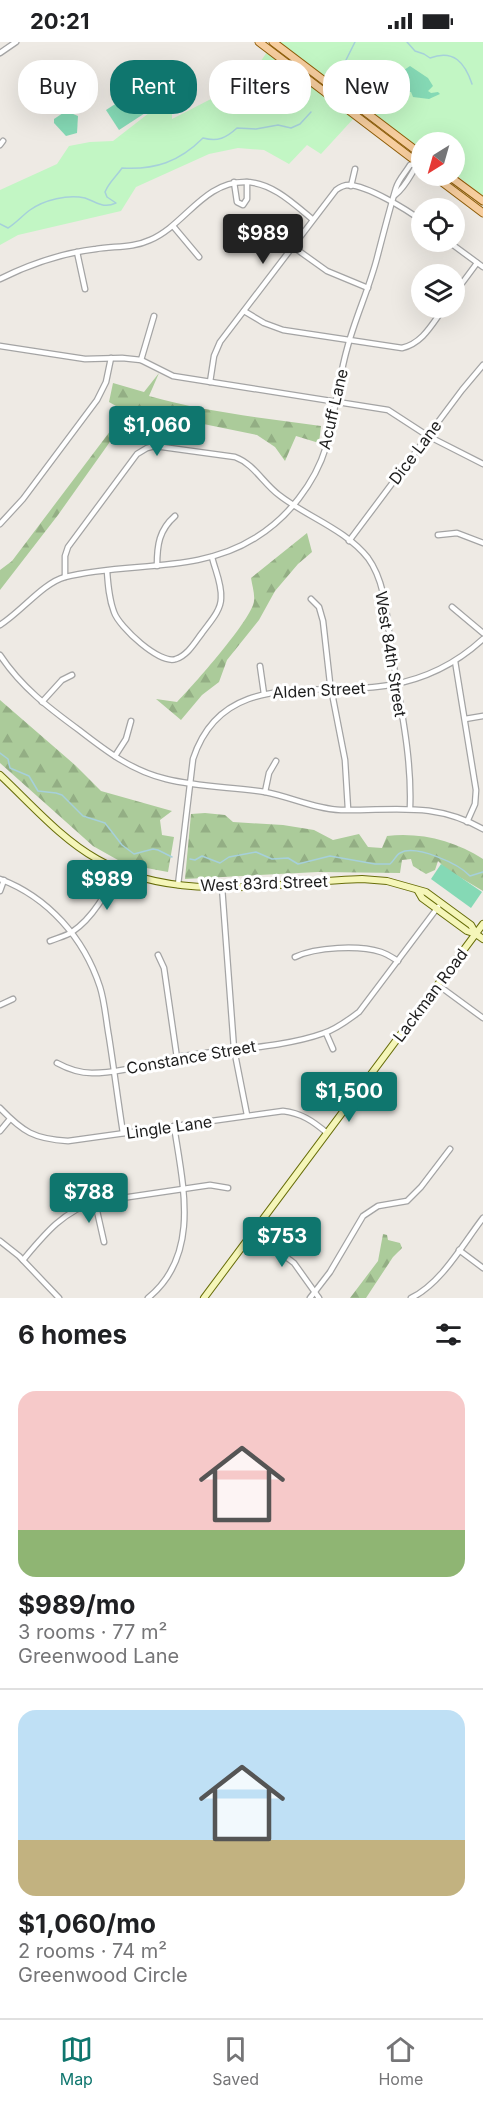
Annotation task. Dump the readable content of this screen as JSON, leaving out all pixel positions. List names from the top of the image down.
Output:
{
  "streets": {
    "street": [
      "Acuff Lane",
      "Dice Lane",
      "West 84th Street",
      "Alden Street",
      "West 83rd Street",
      "Lackman Road",
      "Constance Street",
      "Lingle Lane"
    ]
  },
  "crossings": [
    ["Acuff Lane", "West 84th Street"],
    ["Dice Lane", "West 84th Street"],
    ["West 84th Street", "Alden Street"],
    ["Alden Street", "West 83rd Street"],
    ["West 83rd Street", "Lackman Road"],
    ["West 83rd Street", "Constance Street"],
    ["Lackman Road", "Lingle Lane"]
  ],
  "north": "bottom left",
  "page": {
    "status": "20:21",
    "chip": [
      "Buy",
      "Rent",
      "Filters",
      "New"
    ],
    "price": [
      "$989",
      "$1,060",
      "$989",
      "$1,500",
      "$788",
      "$753"
    ],
    "heading": "6 homes",
    "list": [
      {
        "name": "$989/mo",
        "note": "3 rooms · 77 m² · Greenwood Lane"
      },
      {
        "name": "$1,060/mo",
        "note": "2 rooms · 74 m² · Greenwood Circle"
      }
    ],
    "tabs": ["Map", "Saved", "Home"]
  }
}
